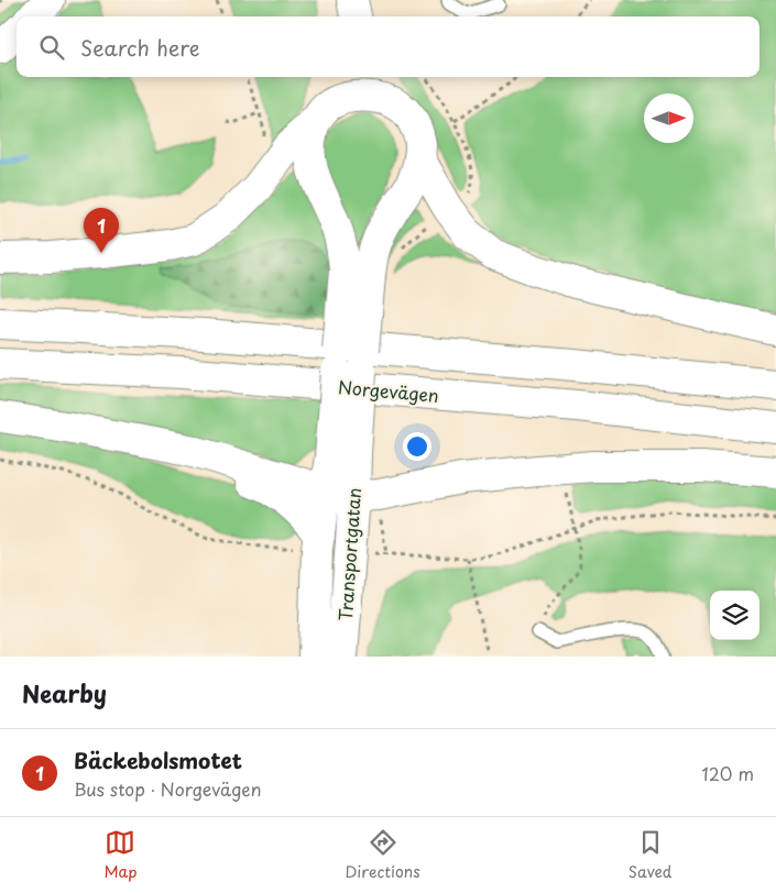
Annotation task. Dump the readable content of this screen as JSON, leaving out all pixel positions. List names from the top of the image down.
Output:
{
  "streets": {
    "main road": ["Norgevägen", "Transportgatan"]
  },
  "north": "right",
  "page": {
    "search": "Search here",
    "pins": "1",
    "heading": "Nearby",
    "list": [
      {
        "mark": "1",
        "name": "Bäckebolsmotet",
        "note": "Bus stop · Norgevägen",
        "value": "120 m"
      }
    ],
    "nav": ["Map", "Directions", "Saved"]
  }
}
